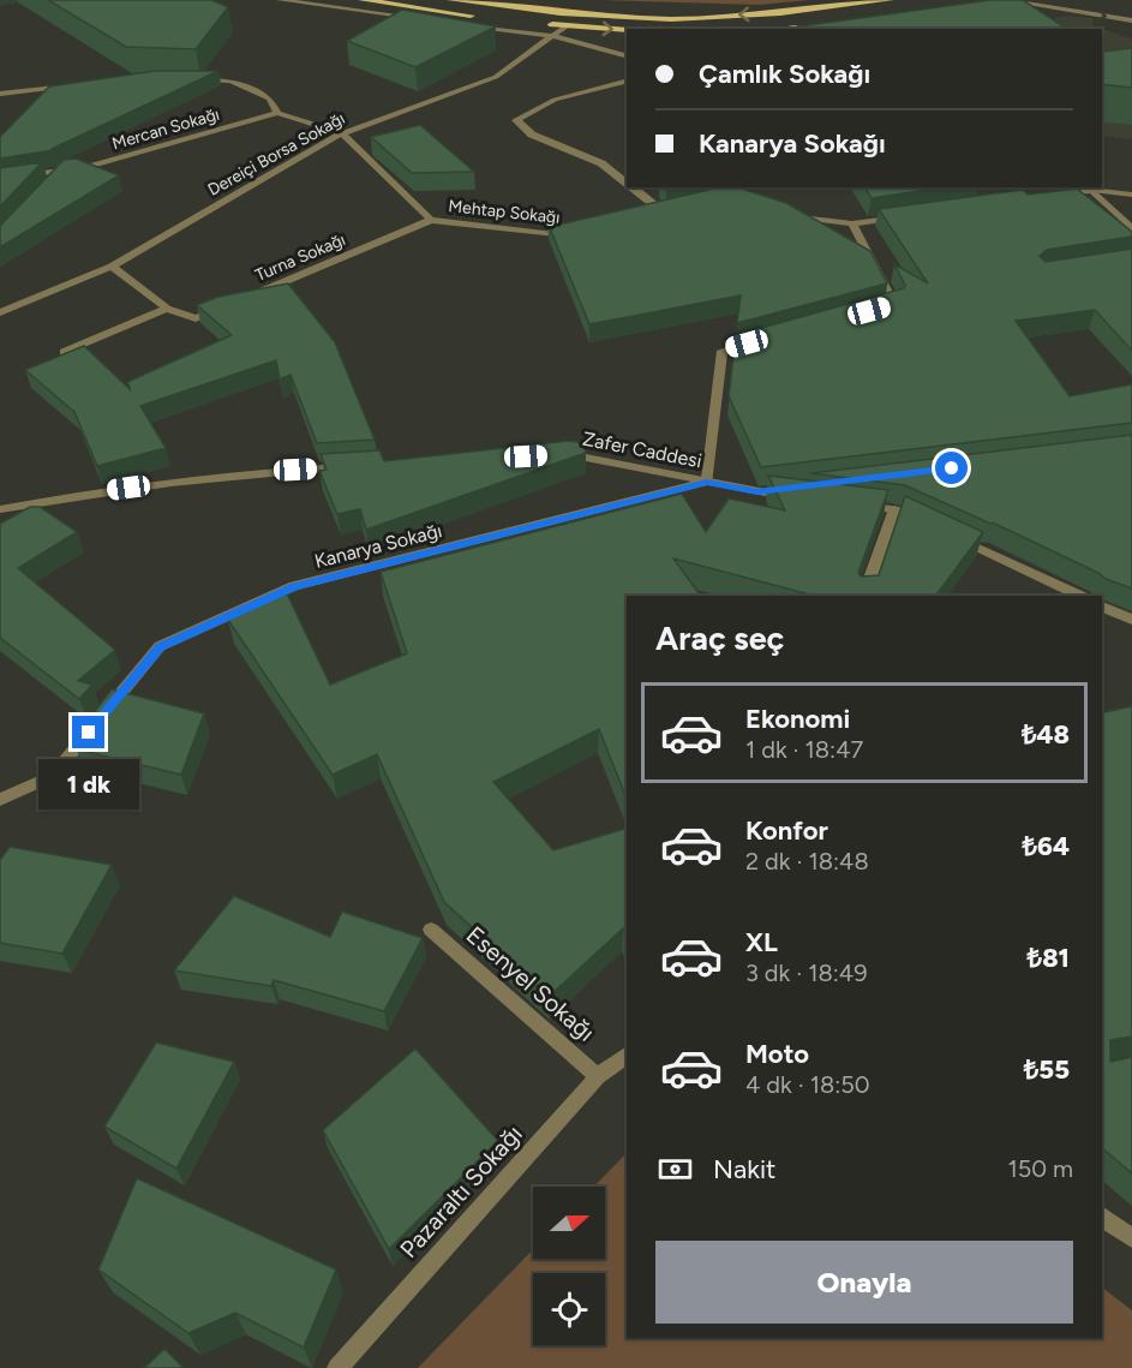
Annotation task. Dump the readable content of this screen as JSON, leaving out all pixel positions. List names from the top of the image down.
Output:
{
  "streets": {
    "street": [
      "Mercan Sokağı",
      "Dereiçi Borsa Sokağı",
      "Mehtap Sokağı",
      "Turna Sokağı",
      "Zafer Caddesi",
      "Kanarya Sokağı",
      "Esenyel Sokağı",
      "Pazaraltı Sokağı"
    ]
  },
  "crossings": [
    ["Dereiçi Borsa Sokağı", "Mehtap Sokağı"],
    ["Mehtap Sokağı", "Turna Sokağı"],
    ["Zafer Caddesi", "Kanarya Sokağı"],
    ["Esenyel Sokağı", "Pazaraltı Sokağı"]
  ],
  "north": "right",
  "page": {
    "banner": ["Çamlık Sokağı", "Kanarya Sokağı"],
    "heading": "Araç seç",
    "list": [
      {
        "name": "Ekonomi",
        "note": "1 dk · 18:47",
        "value": "₺48"
      },
      {
        "name": "Konfor",
        "note": "2 dk · 18:48",
        "value": "₺64"
      },
      {
        "name": "XL",
        "note": "3 dk · 18:49",
        "value": "₺81"
      },
      {
        "name": "Moto",
        "note": "4 dk · 18:50",
        "value": "₺55"
      }
    ],
    "bubble": "1 dk",
    "pay": ["Nakit", "150 m"],
    "buttons": "Onayla"
  }
}
